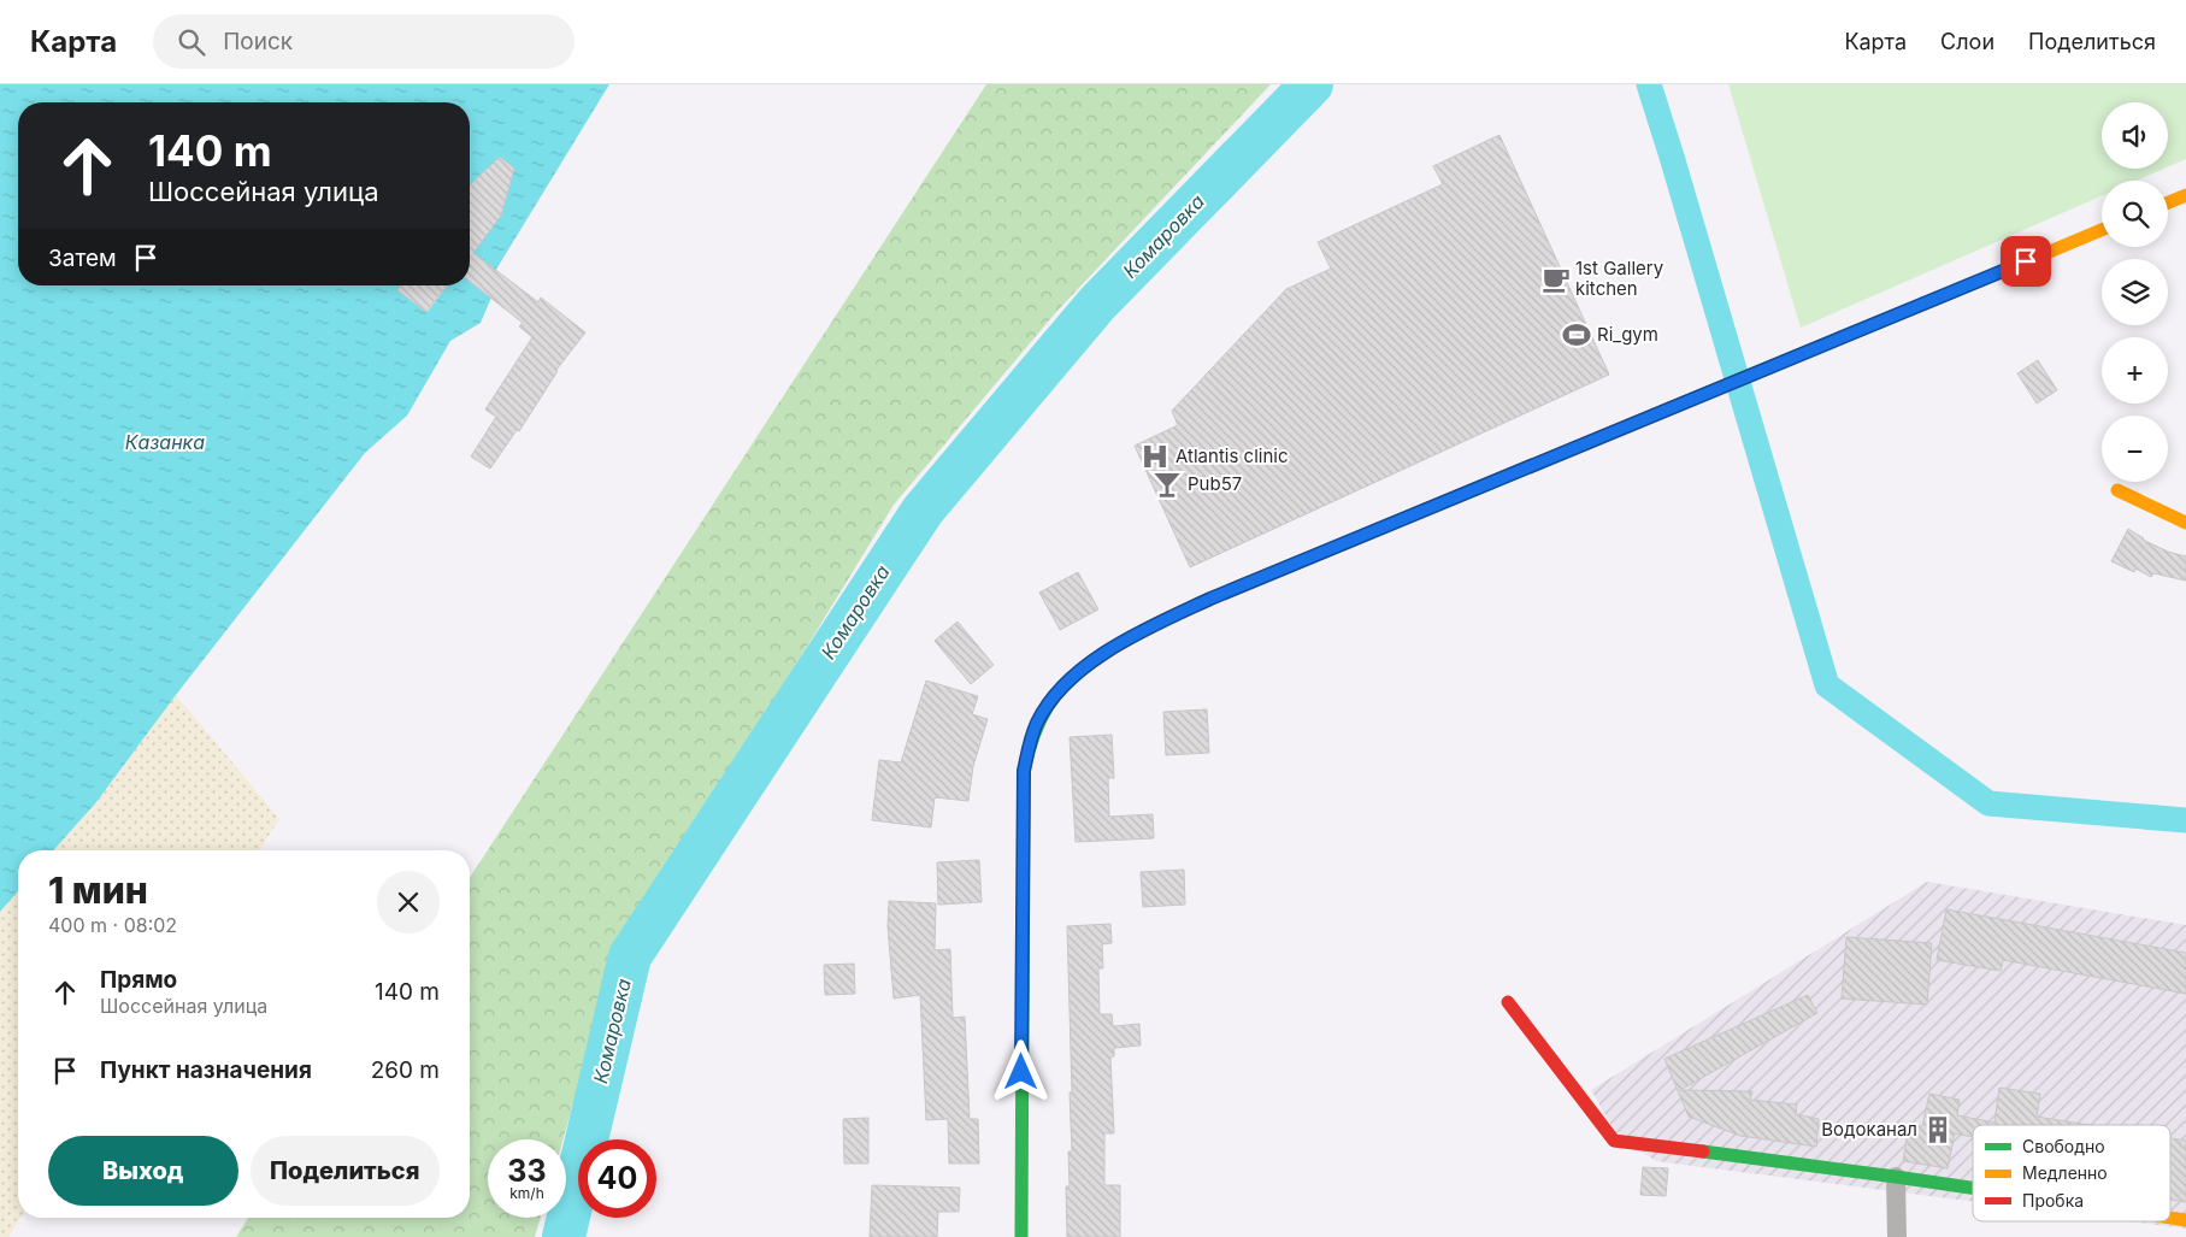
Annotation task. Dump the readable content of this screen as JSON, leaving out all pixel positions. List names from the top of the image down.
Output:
{
  "water": ["Комаровка", "Казанка"],
  "places": {
    "cafe": ["1st Gallery kitchen"],
    "sports": ["Ri_gym"],
    "hospital": ["Atlantis clinic"],
    "bar": ["Pub57"],
    "building": ["Водоканал"]
  },
  "legend": ["Свободно", "Медленно", "Пробка"],
  "page": {
    "header": "Карта",
    "search": "Поиск",
    "nav": ["Карта", "Слои", "Поделиться"],
    "map_buttons": ["+", "−"],
    "turn": ["140 m", "Шоссейная улица"],
    "then": "Затем",
    "heading": ["1 мин", "400 m · 08:02"],
    "list": [
      {
        "name": "Прямо",
        "note": "Шоссейная улица",
        "value": "140 m"
      },
      {
        "name": "Пункт назначения",
        "value": "260 m"
      }
    ],
    "buttons": ["Выход", "Поделиться"],
    "speed": "33 km/h",
    "limit": "40"
  }
}
